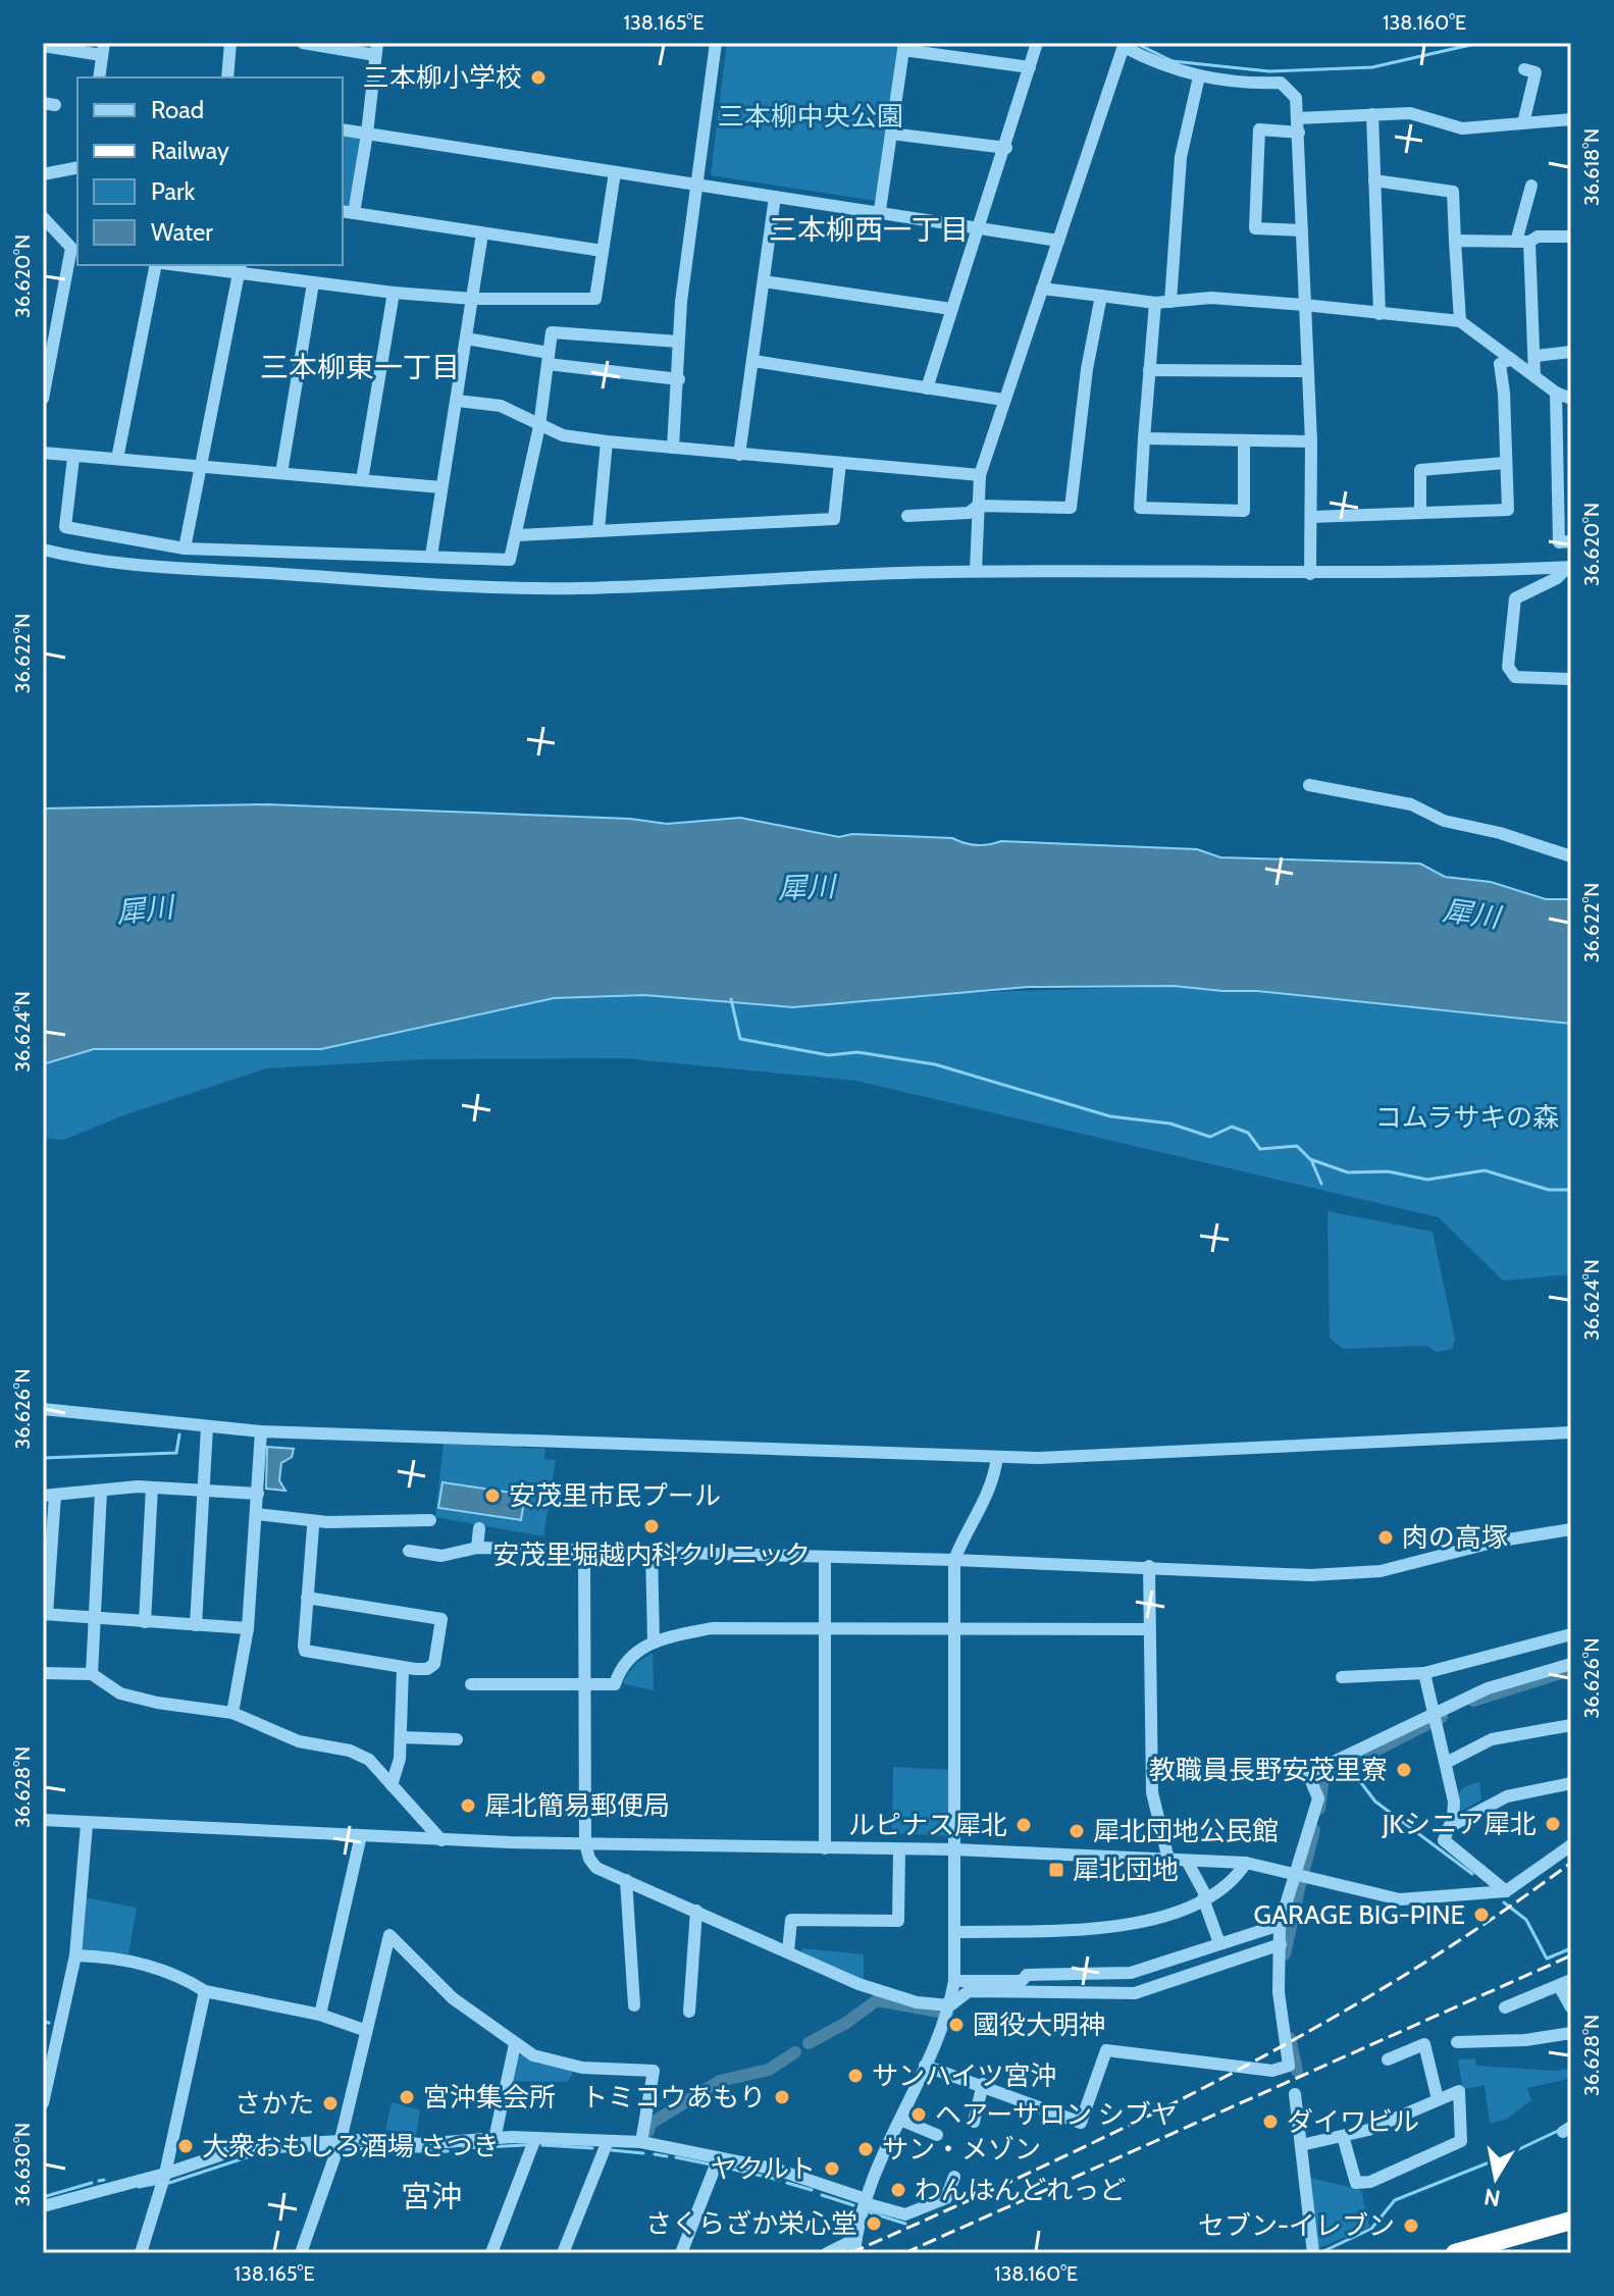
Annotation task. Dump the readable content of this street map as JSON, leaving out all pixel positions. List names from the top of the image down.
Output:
{
  "districts": ["三本柳西一丁目", "三本柳東一丁目", "宮沖"],
  "water": ["犀川"],
  "parks": ["三本柳中央公園", "コムラサキの森"],
  "places": {
    "other": [
      "三本柳小学校",
      "安茂里市民プール",
      "安茂里堀越内科クリニック",
      "肉の高塚",
      "教職員長野安茂里寮",
      "犀北簡易郵便局",
      "JKシニア犀北",
      "ルピナス犀北",
      "犀北団地公民館",
      "GARAGE BIG-PINE",
      "國役大明神",
      "サンハイツ宮沖",
      "宮沖集会所",
      "トミコウあもり",
      "さかた",
      "ヘアーサロン シブヤ",
      "ダイワビル",
      "大衆おもしろ酒場 さつき",
      "サン・メゾン",
      "ヤクルト",
      "わんはんどれっど",
      "さくらざか栄心堂",
      "セブン-イレブン"
    ],
    "transit": ["犀北団地"]
  },
  "legend": [
    "Road",
    "Railway",
    "Park",
    "Water"
  ],
  "north": "bottom",
  "coordinates": [
    "138.165°E",
    "138.160°E",
    "36.618°N",
    "36.620°N",
    "36.622°N",
    "36.624°N",
    "36.626°N",
    "36.628°N",
    "36.630°N"
  ]
}
